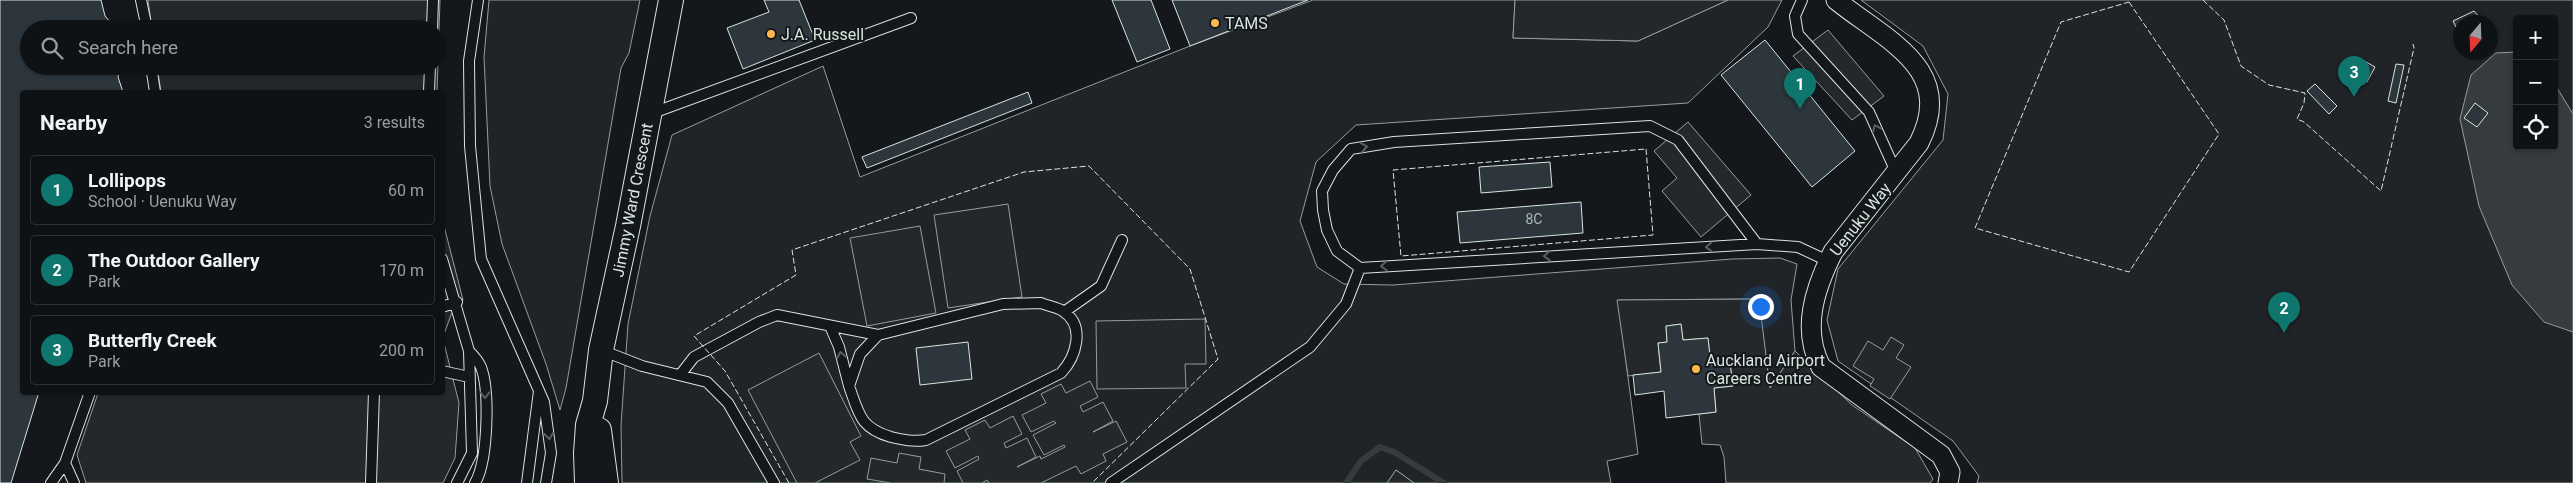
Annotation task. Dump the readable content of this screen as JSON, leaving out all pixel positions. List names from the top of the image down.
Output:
{
  "streets": {
    "street": ["Jimmy Ward Crescent", "Uenuku Way"]
  },
  "places": ["TAMS", "J.A. Russell", "Auckland Airport Careers Centre"],
  "house_numbers": ["8C"],
  "north": "bottom",
  "page": {
    "map_buttons": ["+", "−"],
    "search": "Search here",
    "pins": ["3", "1", "2"],
    "heading": ["Nearby", "3 results"],
    "list": [
      {
        "mark": "1",
        "name": "Lollipops",
        "note": "School · Uenuku Way",
        "value": "60 m"
      },
      {
        "mark": "2",
        "name": "The Outdoor Gallery",
        "note": "Park",
        "value": "170 m"
      },
      {
        "mark": "3",
        "name": "Butterfly Creek",
        "note": "Park",
        "value": "200 m"
      }
    ]
  }
}
